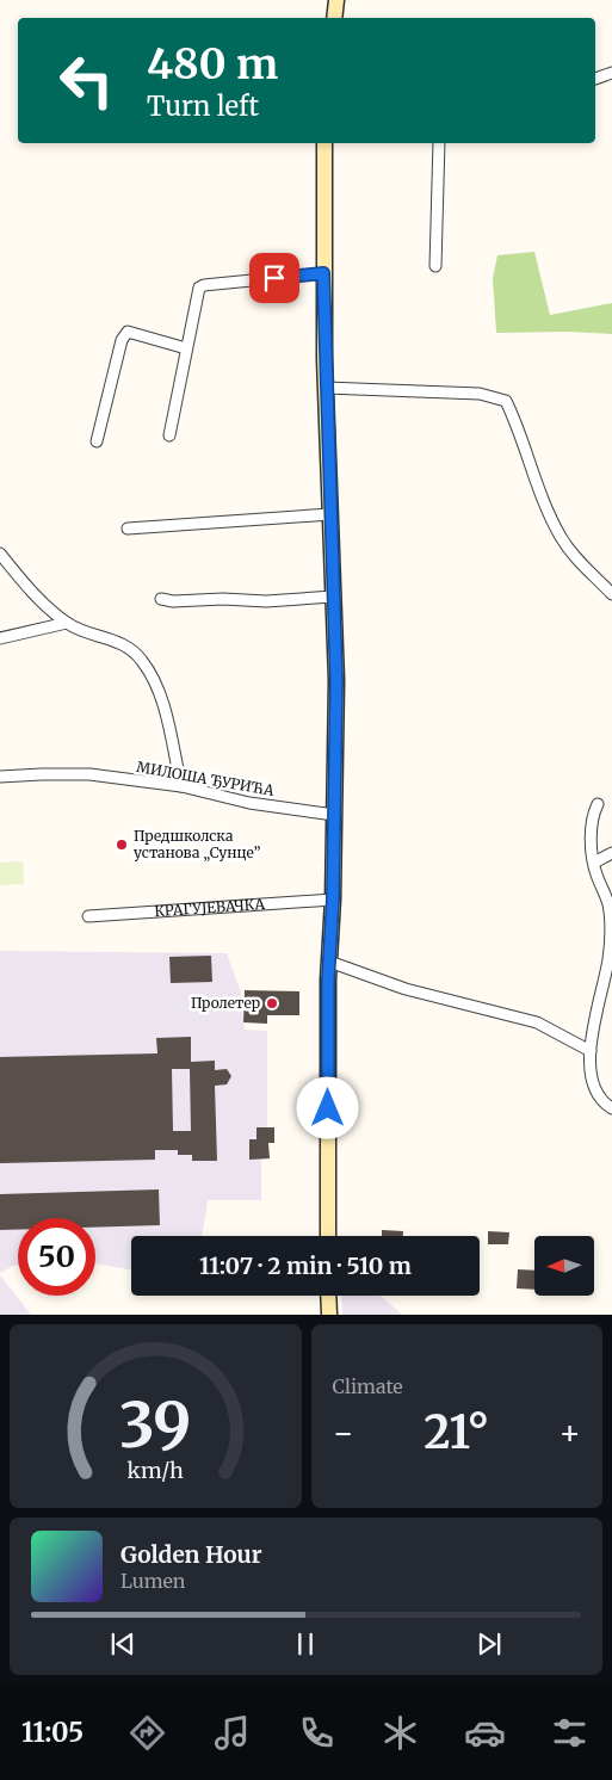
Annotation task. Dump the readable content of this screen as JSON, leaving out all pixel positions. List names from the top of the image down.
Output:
{
  "streets": {
    "street": ["МИЛОША ЂУРИЋА", "КРАГУЈЕВАЧКА"]
  },
  "places": ["Предшколска установа „Сунце”", "Пролетер"],
  "north": "left",
  "page": {
    "turn": ["480 m", "Turn left"],
    "limit": "50",
    "trip": "11:07 · 2 min · 510 m",
    "tile": "Climate",
    "heat": ["−", "21°", "+"],
    "song": ["Golden Hour", "Lumen"],
    "tabs": "11:05",
    "gauge": ["39", "km/h"]
  }
}
